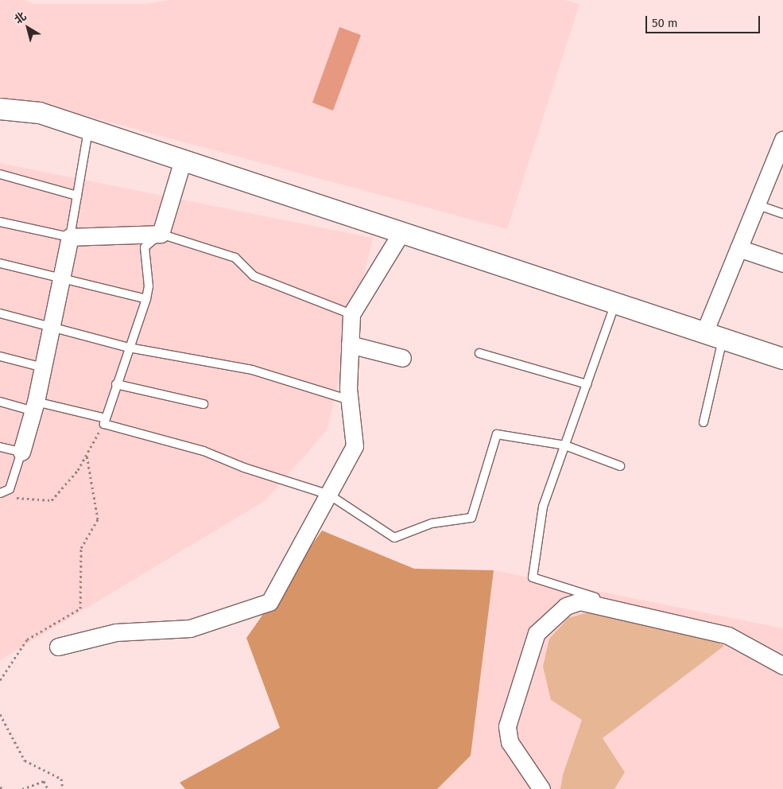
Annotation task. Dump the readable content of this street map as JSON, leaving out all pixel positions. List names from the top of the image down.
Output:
{
  "scale_bar": "50 m",
  "north": "top left"
}
